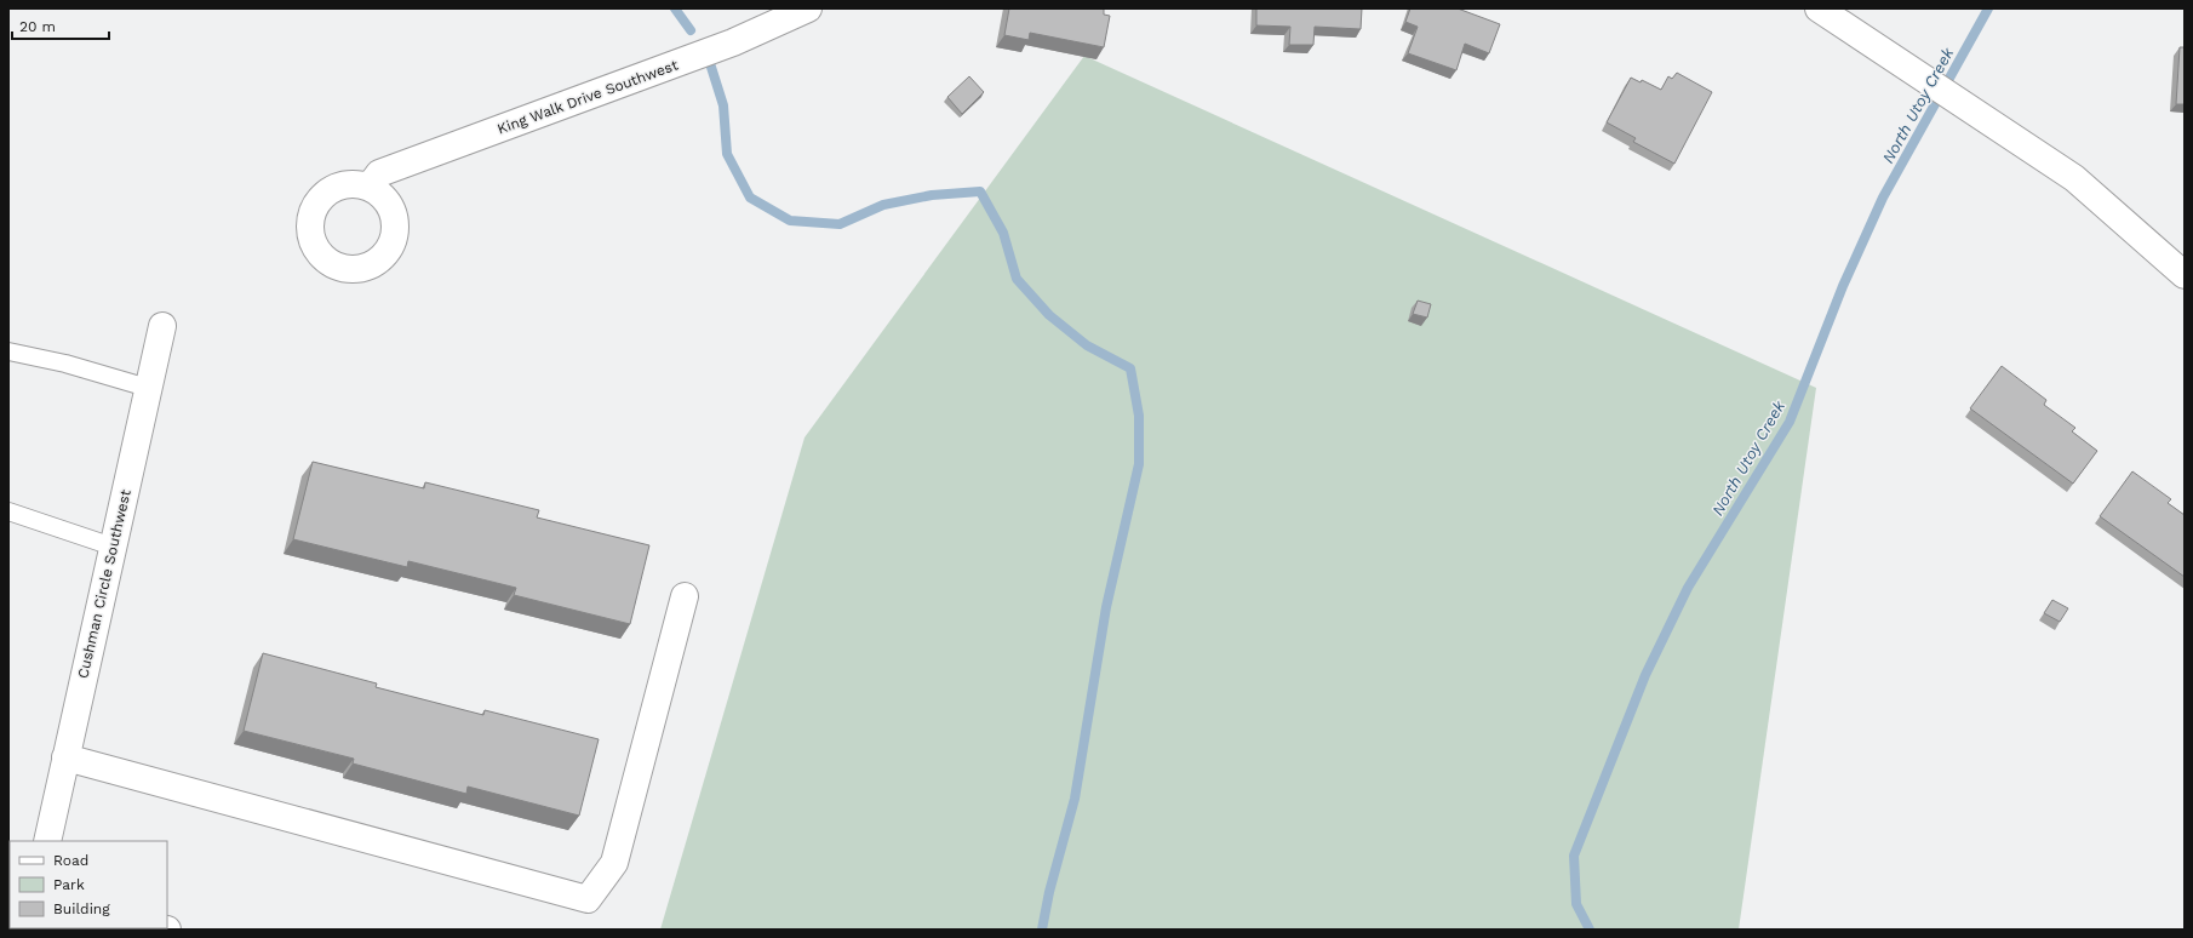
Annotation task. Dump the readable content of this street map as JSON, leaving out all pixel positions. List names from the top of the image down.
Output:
{
  "streets": {
    "street": ["King Walk Drive Southwest", "Cushman Circle Southwest"]
  },
  "water": ["North Utoy Creek"],
  "legend": ["Road", "Park", "Building"],
  "scale_bar": "20 m"
}
